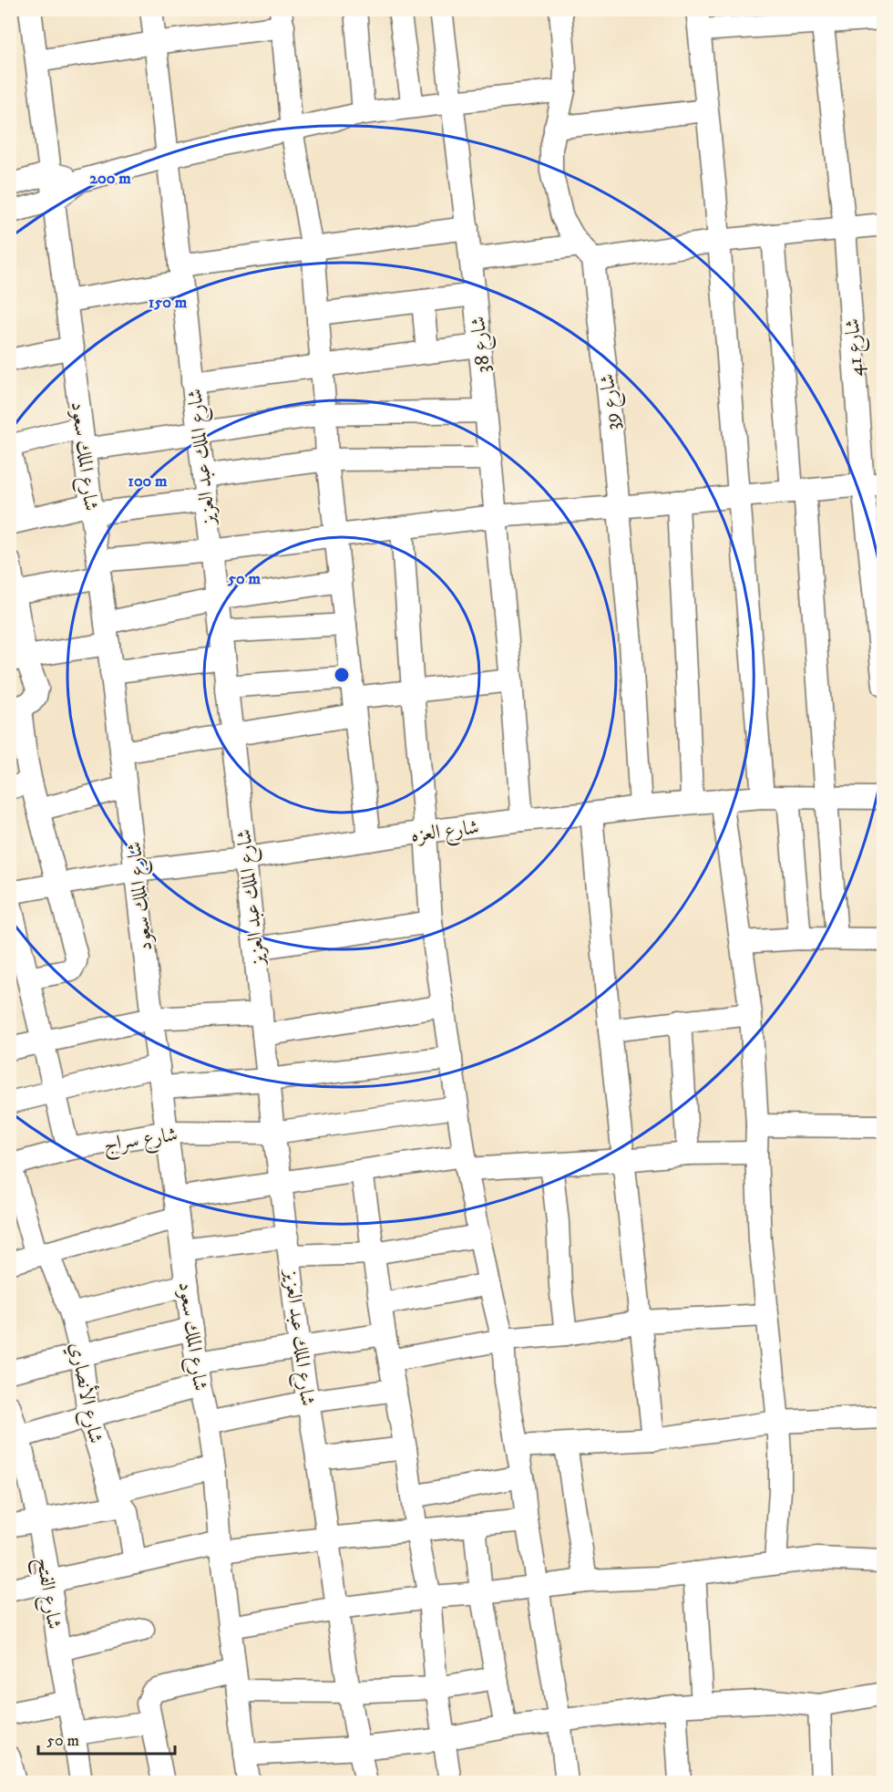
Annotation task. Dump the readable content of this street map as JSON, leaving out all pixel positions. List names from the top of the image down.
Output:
{
  "streets": {
    "street": [
      "شارع 38",
      "شارع 41",
      "شارع 39",
      "شارع الملك سعود",
      "شارع الملك عبد العزيز",
      "شارع العزه",
      "شارع سراج",
      "شارع الأنصاري",
      "شارع الفتح"
    ]
  },
  "crossings": [
    ["شارع 38", "شارع العزه"],
    ["شارع 39", "شارع العزه"],
    ["شارع الملك سعود", "شارع العزه"],
    ["شارع الملك سعود", "شارع سراج"],
    ["شارع الملك عبد العزيز", "شارع العزه"],
    ["شارع الملك عبد العزيز", "شارع سراج"],
    ["شارع سراج", "شارع الأنصاري"]
  ],
  "scale_bar": "50 m",
  "rings": [
    "200 m",
    "150 m",
    "100 m",
    "50 m"
  ]
}
